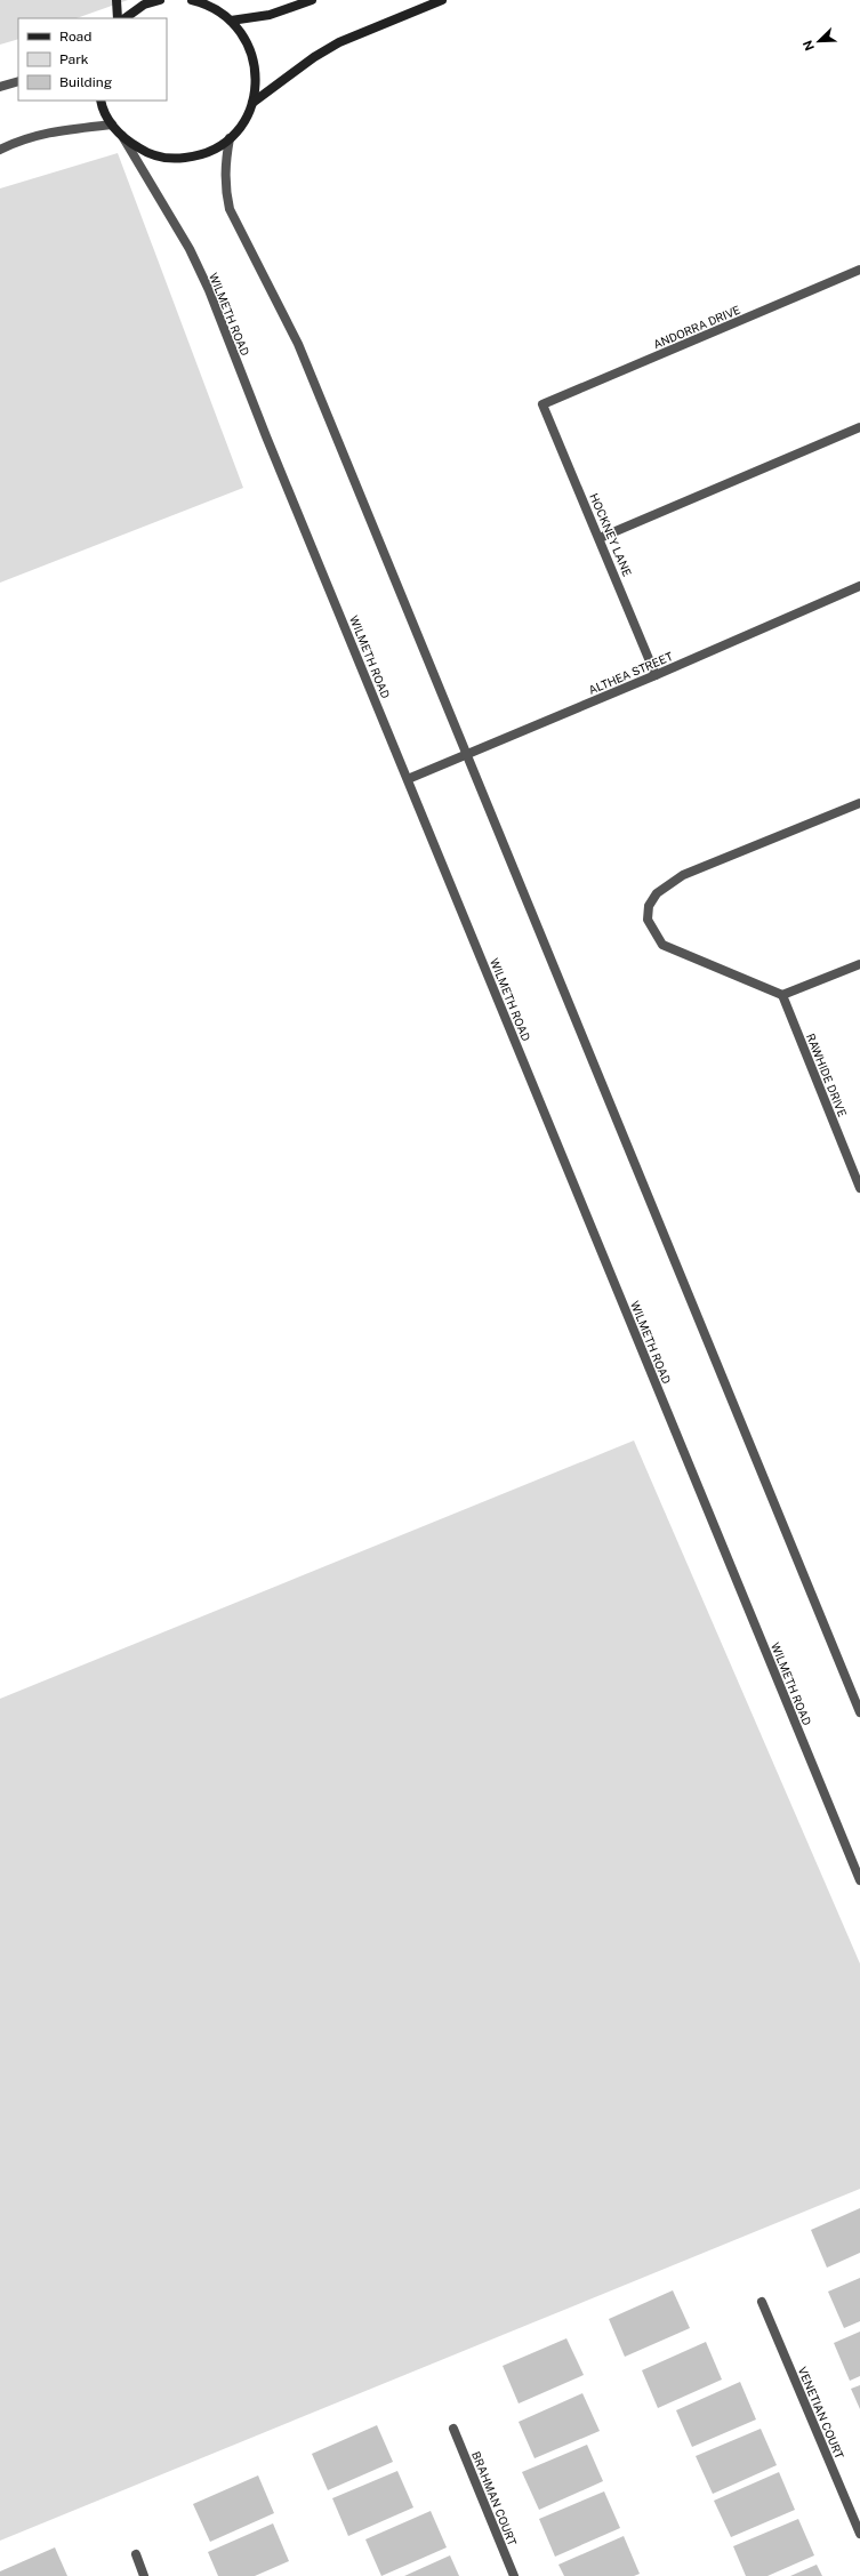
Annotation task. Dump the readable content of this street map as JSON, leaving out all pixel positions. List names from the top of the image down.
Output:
{
  "streets": {
    "street": [
      "WILMETH ROAD",
      "ANDORRA DRIVE",
      "HOCKNEY LANE",
      "ALTHEA STREET",
      "RAWHIDE DRIVE",
      "VENETIAN COURT",
      "BRAHMAN COURT"
    ]
  },
  "crossings": [
    ["WILMETH ROAD", "ALTHEA STREET"],
    ["ANDORRA DRIVE", "HOCKNEY LANE"],
    ["HOCKNEY LANE", "ALTHEA STREET"]
  ],
  "legend": ["Road", "Park", "Building"],
  "north": "bottom left"
}
